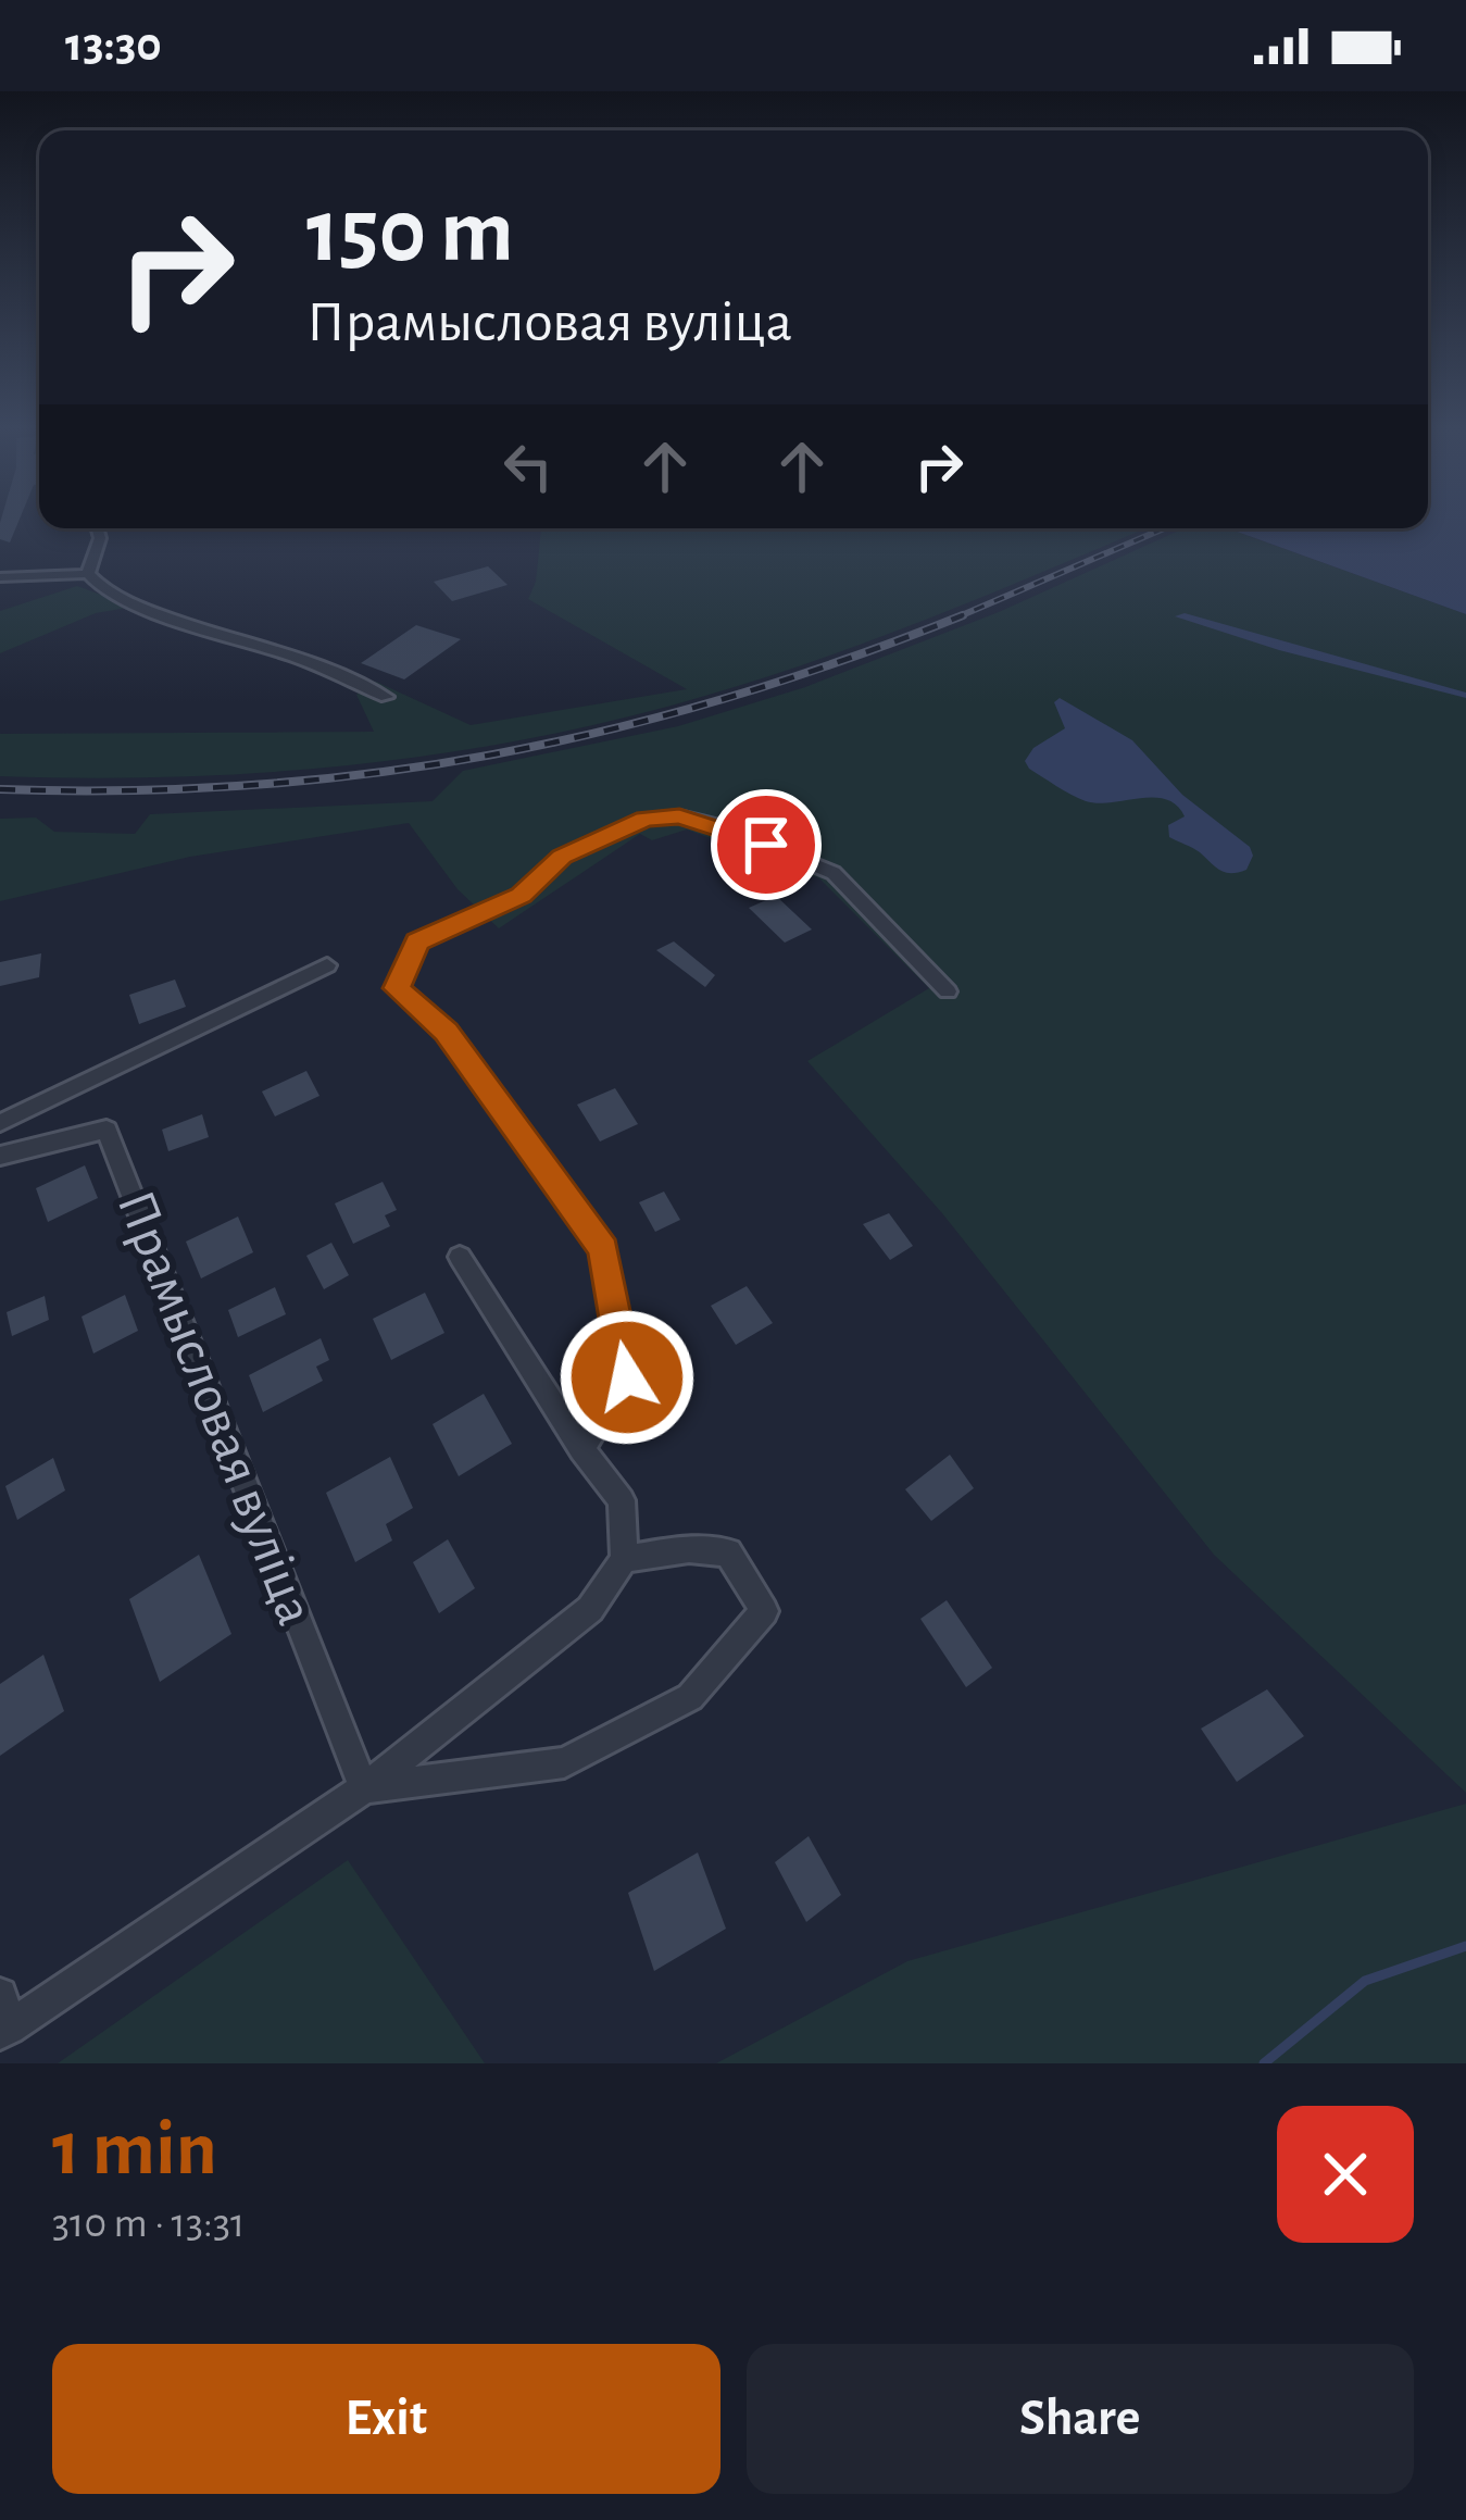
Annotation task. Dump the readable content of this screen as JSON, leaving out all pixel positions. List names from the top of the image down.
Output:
{
  "streets": {
    "street": ["Прамысловая вуліца"]
  },
  "page": {
    "status": "13:30",
    "turn": ["150 m", "Прамысловая вуліца"],
    "heading": ["1 min", "310 m · 13:31"],
    "buttons": ["Exit", "Share"]
  }
}
